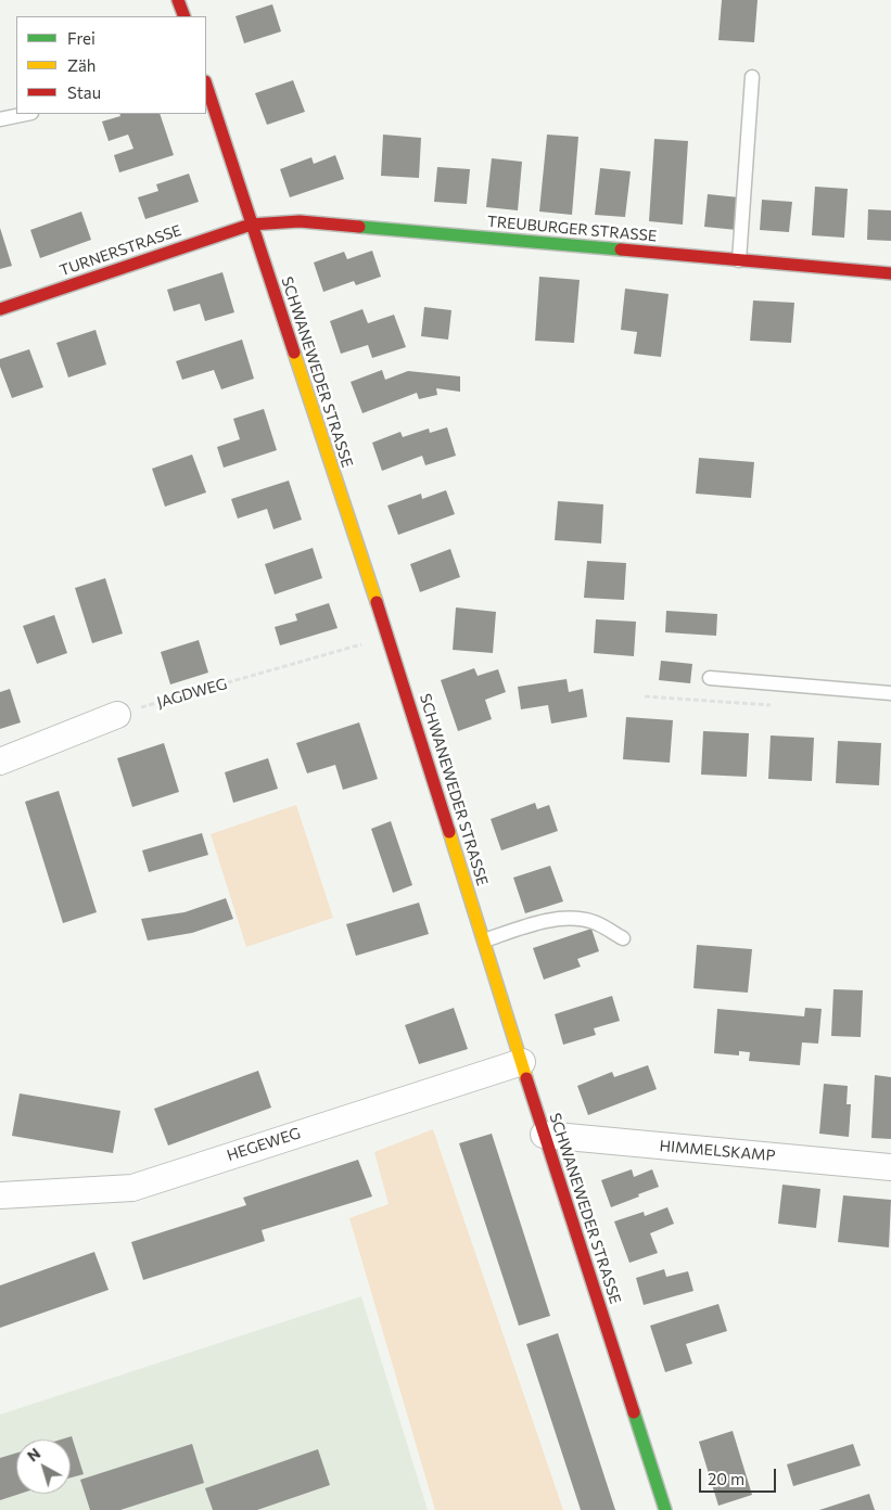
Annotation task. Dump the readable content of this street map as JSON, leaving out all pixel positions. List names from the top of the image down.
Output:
{
  "streets": {
    "main road": ["TREUBURGER STRASSE", "TURNERSTRASSE", "SCHWANEWEDER STRASSE"],
    "street": ["HEGEWEG", "HIMMELSKAMP"],
    "path": ["JAGDWEG"]
  },
  "crossings": [
    ["TREUBURGER STRASSE", "TURNERSTRASSE"],
    ["TREUBURGER STRASSE", "SCHWANEWEDER STRASSE"],
    ["TURNERSTRASSE", "SCHWANEWEDER STRASSE"],
    ["SCHWANEWEDER STRASSE", "JAGDWEG"],
    ["SCHWANEWEDER STRASSE", "HEGEWEG"],
    ["SCHWANEWEDER STRASSE", "HIMMELSKAMP"]
  ],
  "legend": ["Frei", "Zäh", "Stau"],
  "scale_bar": "20 m",
  "north": "top left"
}
